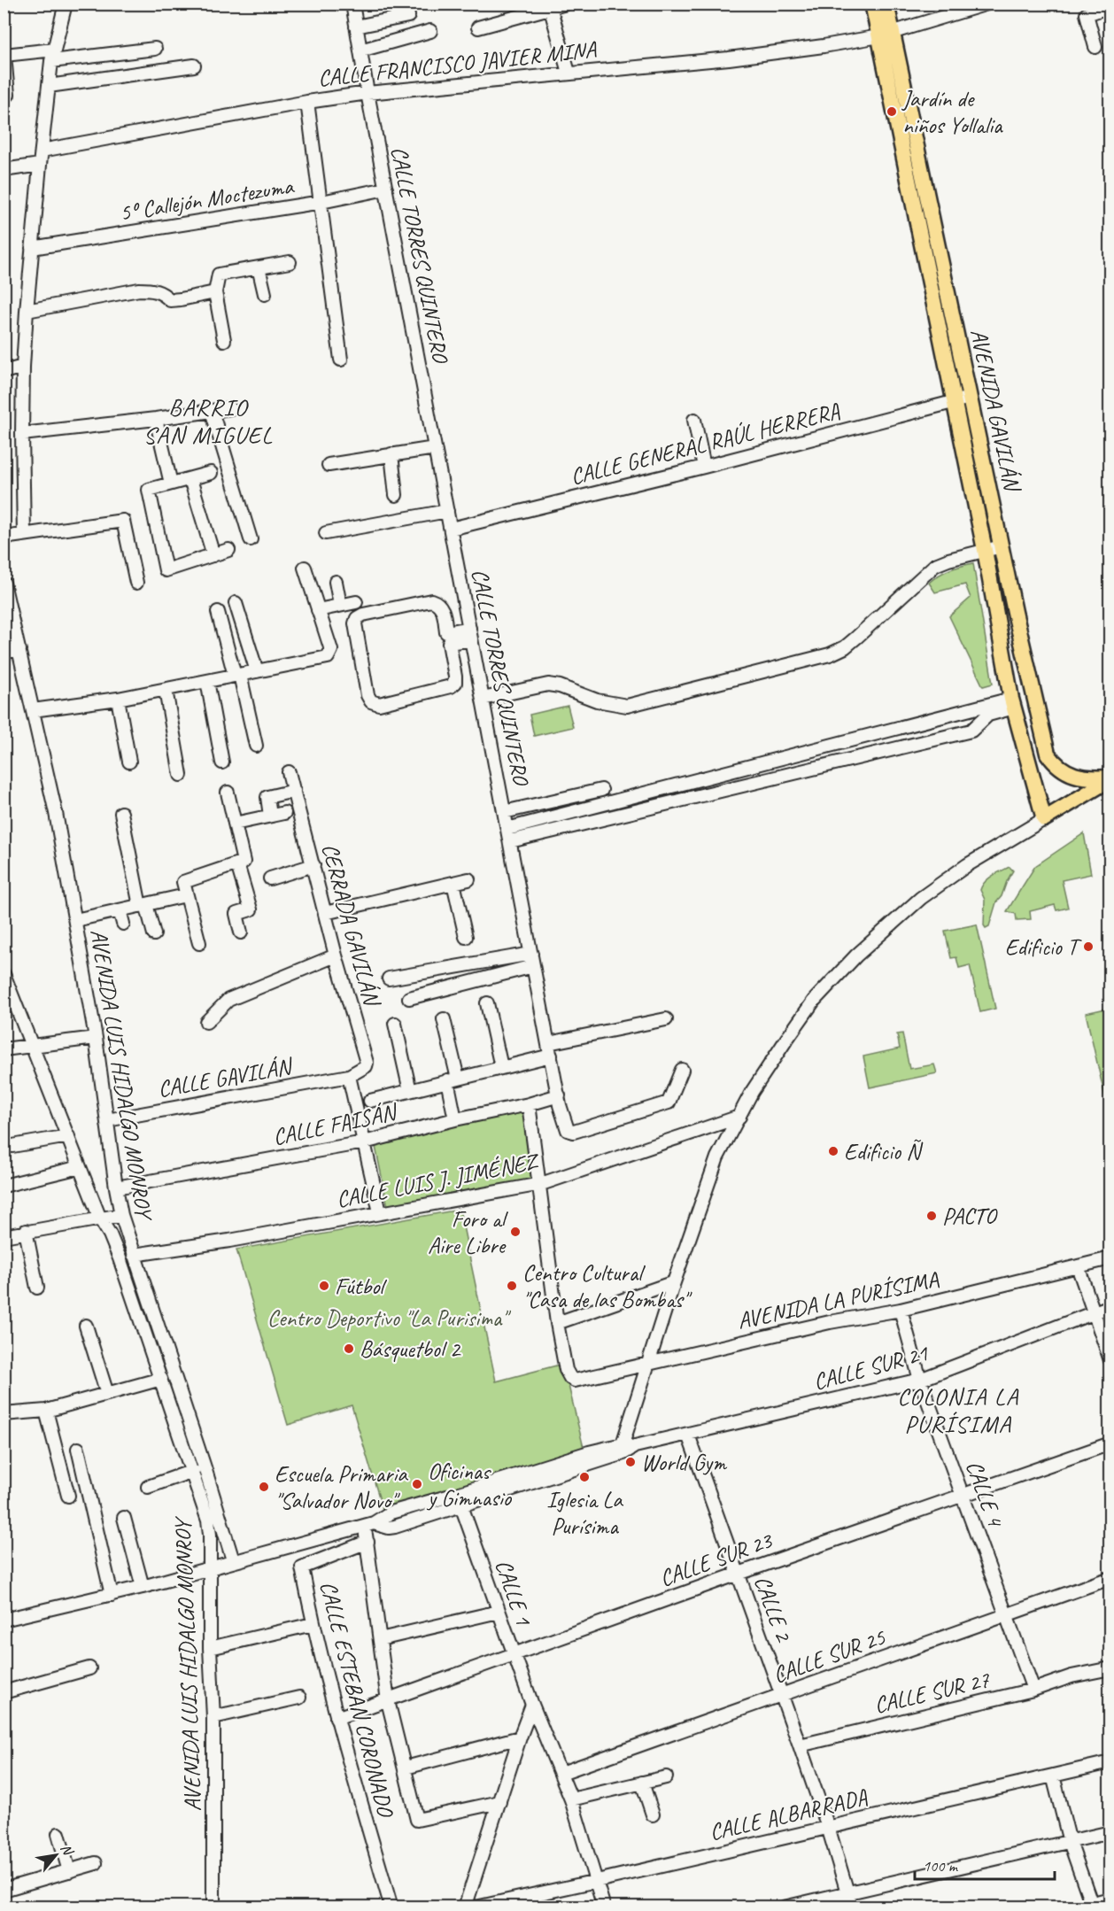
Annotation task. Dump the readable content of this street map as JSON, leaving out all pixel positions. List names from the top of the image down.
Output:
{
  "streets": {
    "main road": ["AVENIDA GAVILÁN"],
    "street": [
      "CALLE FRANCISCO JAVIER MINA",
      "5º Callejón Moctezuma",
      "CALLE TORRES QUINTERO",
      "CALLE GENERAL RAÚL HERRERA",
      "CERRADA GAVILÁN",
      "AVENIDA LUIS HIDALGO MONROY",
      "CALLE GAVILÁN",
      "CALLE FAISÁN",
      "CALLE LUIS J. JIMÉNEZ",
      "AVENIDA LA PURÍSIMA",
      "CALLE SUR 21",
      "CALLE 4",
      "CALLE SUR 23",
      "CALLE 1",
      "CALLE 2",
      "CALLE SUR 25",
      "CALLE SUR 27",
      "CALLE ESTEBAN CORONADO",
      "CALLE ALBARRADA"
    ]
  },
  "crossings": [
    ["CALLE FRANCISCO JAVIER MINA", "CALLE TORRES QUINTERO"],
    ["CALLE FRANCISCO JAVIER MINA", "AVENIDA GAVILÁN"],
    ["5º Callejón Moctezuma", "CALLE TORRES QUINTERO"],
    ["CALLE TORRES QUINTERO", "CALLE GENERAL RAÚL HERRERA"],
    ["CALLE TORRES QUINTERO", "CALLE FAISÁN"],
    ["AVENIDA GAVILÁN", "CALLE GENERAL RAÚL HERRERA"],
    ["CERRADA GAVILÁN", "CALLE GAVILÁN"],
    ["AVENIDA LUIS HIDALGO MONROY", "CALLE GAVILÁN"],
    ["AVENIDA LUIS HIDALGO MONROY", "CALLE FAISÁN"],
    ["AVENIDA LUIS HIDALGO MONROY", "CALLE LUIS J. JIMÉNEZ"],
    ["AVENIDA LA PURÍSIMA", "CALLE 4"],
    ["CALLE SUR 21", "CALLE 4"],
    ["CALLE SUR 21", "CALLE 2"],
    ["CALLE 4", "CALLE SUR 23"],
    ["CALLE 4", "CALLE SUR 25"],
    ["CALLE 4", "CALLE SUR 27"],
    ["CALLE SUR 23", "CALLE 1"],
    ["CALLE SUR 23", "CALLE 2"],
    ["CALLE SUR 23", "CALLE ESTEBAN CORONADO"],
    ["CALLE 1", "CALLE SUR 25"],
    ["CALLE 1", "CALLE ALBARRADA"],
    ["CALLE 2", "CALLE SUR 25"],
    ["CALLE 2", "CALLE SUR 27"],
    ["CALLE 2", "CALLE ALBARRADA"]
  ],
  "districts": ["BARRIO SAN MIGUEL", "COLONIA LA PURÍSIMA"],
  "parks": ["Centro Deportivo \"La Purisima\""],
  "places": [
    "Jardín de niños Yollalia",
    "Edificio T",
    "Edificio Ñ",
    "PACTO",
    "Foro al Aire Libre",
    "Fútbol",
    "Centro Cultural \"Casa de las Bombas\"",
    "Básquetbol 2",
    "World Gym",
    "Iglesia La Purísima",
    "Oficinas y Gimnasio",
    "Escuela Primaria \"Salvador Novo\""
  ],
  "scale_bar": "100 m",
  "north": "top right"
}
